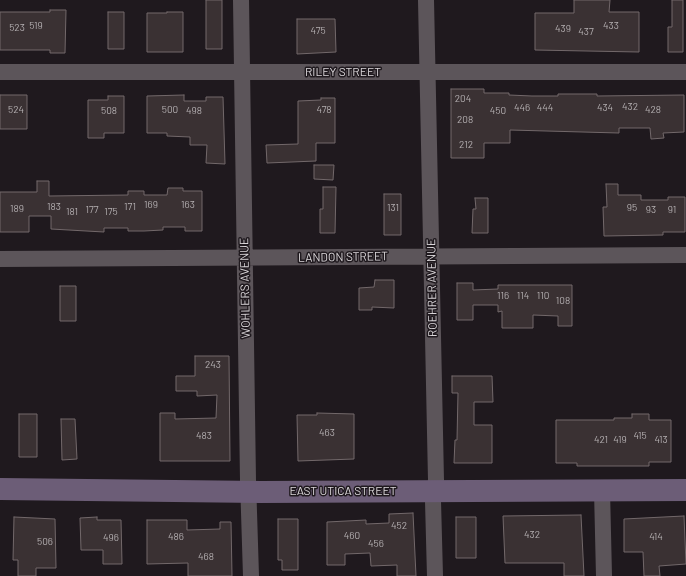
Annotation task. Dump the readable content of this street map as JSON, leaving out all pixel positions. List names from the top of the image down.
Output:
{
  "streets": {
    "street": [
      "RILEY STREET",
      "LANDON STREET",
      "WOHLERS AVENUE",
      "ROEHRER AVENUE",
      "EAST UTICA STREET"
    ]
  },
  "crossings": [
    ["RILEY STREET", "WOHLERS AVENUE"],
    ["RILEY STREET", "ROEHRER AVENUE"],
    ["LANDON STREET", "WOHLERS AVENUE"],
    ["LANDON STREET", "ROEHRER AVENUE"],
    ["WOHLERS AVENUE", "EAST UTICA STREET"],
    ["ROEHRER AVENUE", "EAST UTICA STREET"]
  ],
  "house_numbers": [
    "519",
    "433",
    "523",
    "439",
    "475",
    "437",
    "204",
    "432",
    "446",
    "444",
    "434",
    "524",
    "500",
    "478",
    "428",
    "508",
    "498",
    "450",
    "208",
    "212",
    "169",
    "163",
    "183",
    "171",
    "131",
    "95",
    "189",
    "177",
    "93",
    "91",
    "181",
    "175",
    "116",
    "114",
    "110",
    "108",
    "243",
    "463",
    "483",
    "415",
    "421",
    "419",
    "413",
    "452",
    "432",
    "460",
    "486",
    "414",
    "496",
    "506",
    "456",
    "468"
  ]
}
